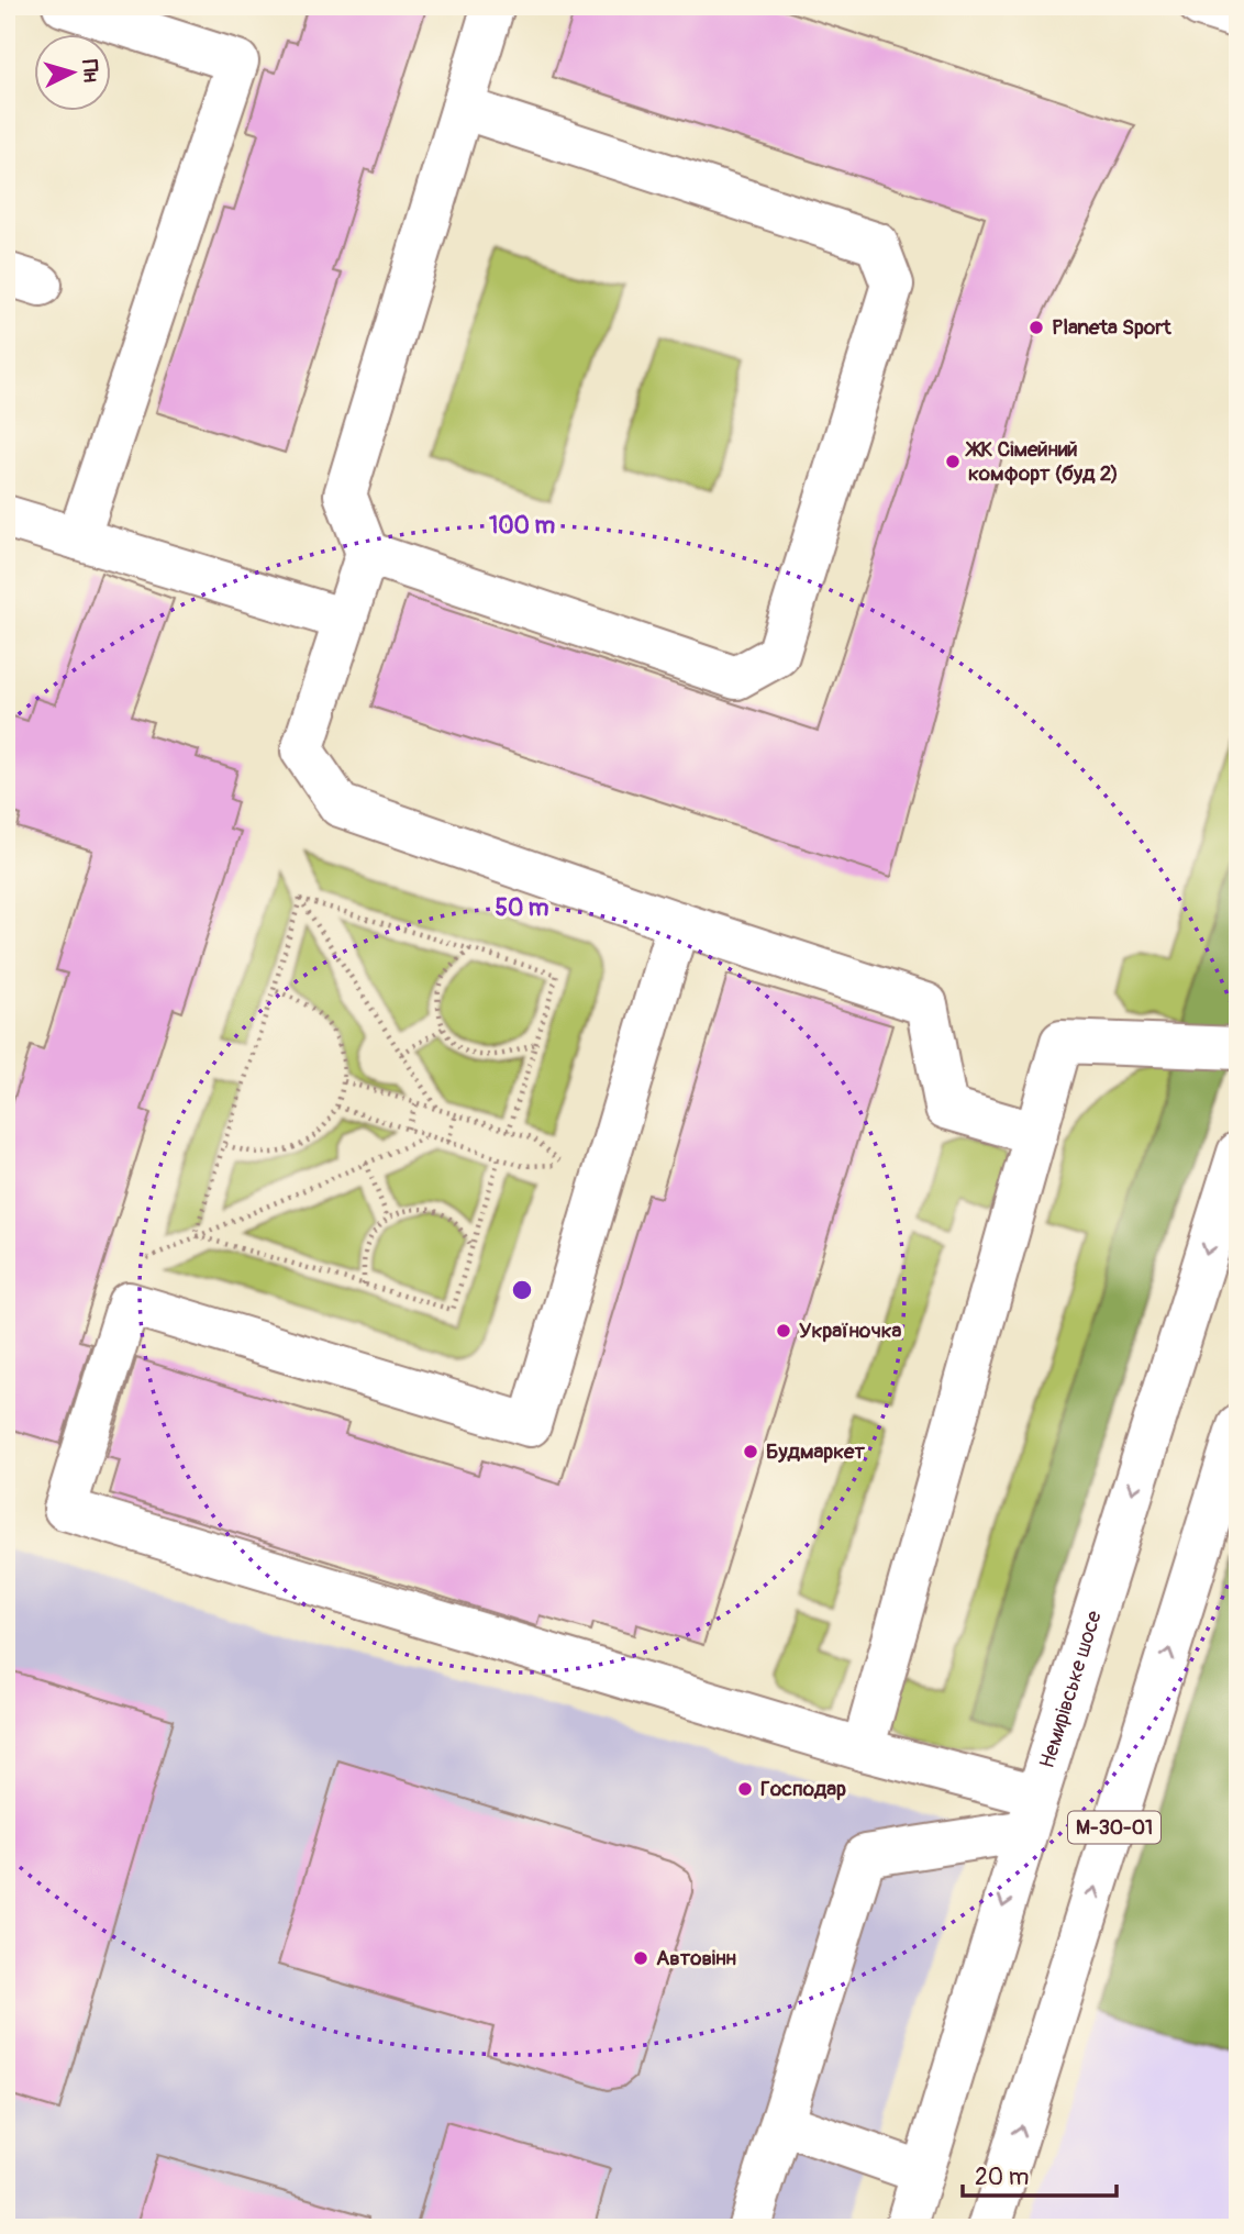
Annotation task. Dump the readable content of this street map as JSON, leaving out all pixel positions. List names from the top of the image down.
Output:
{
  "streets": {
    "main road": ["Немирівське шосе", "М-30-01"]
  },
  "places": [
    "Planeta Sport",
    "ЖК Сімейний комфорт (буд 2)",
    "Україночка",
    "Будмаркет",
    "Господар",
    "Автовінн"
  ],
  "scale_bar": "20 m",
  "north": "right",
  "rings": ["100 m", "50 m"]
}
